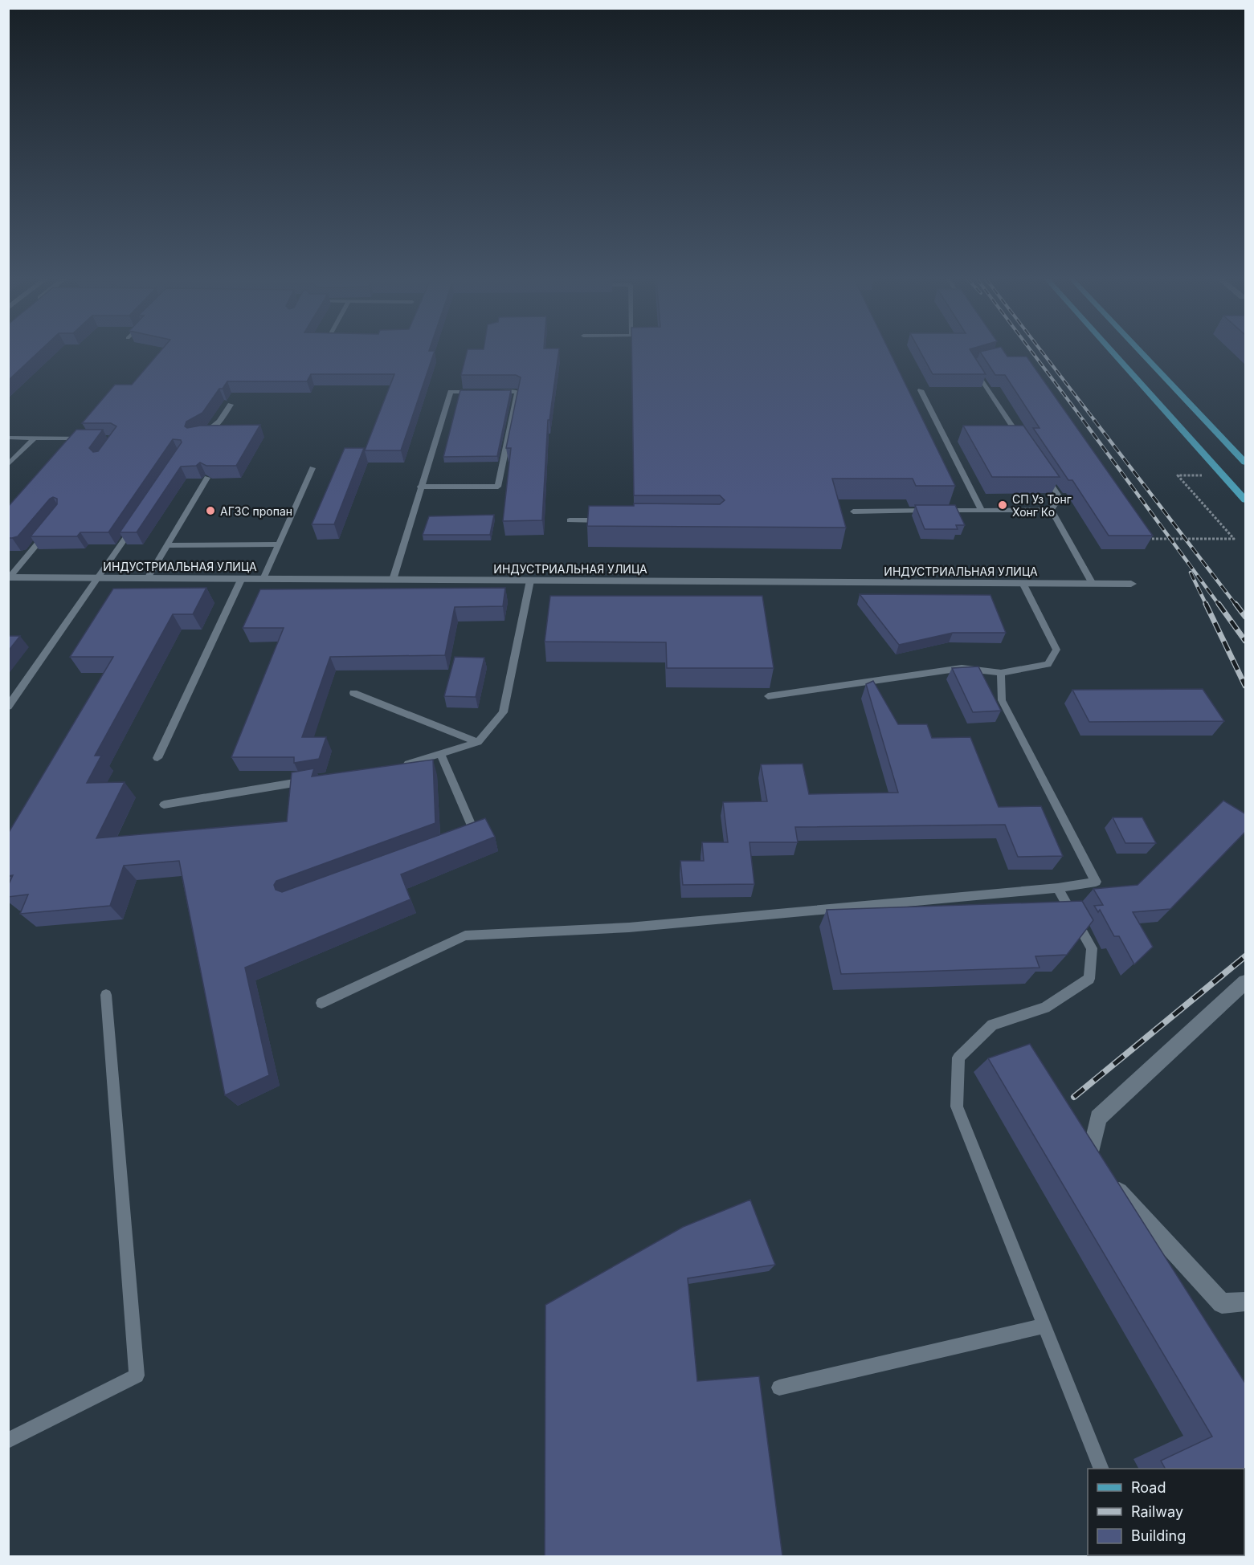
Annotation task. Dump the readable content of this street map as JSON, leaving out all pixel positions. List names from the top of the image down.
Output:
{
  "streets": {
    "street": ["ИНДУСТРИАЛЬНАЯ УЛИЦА"]
  },
  "places": ["СП Уз Тонг Хонг Ко", "АГЗС пропан"],
  "legend": ["Road", "Railway", "Building"]
}
